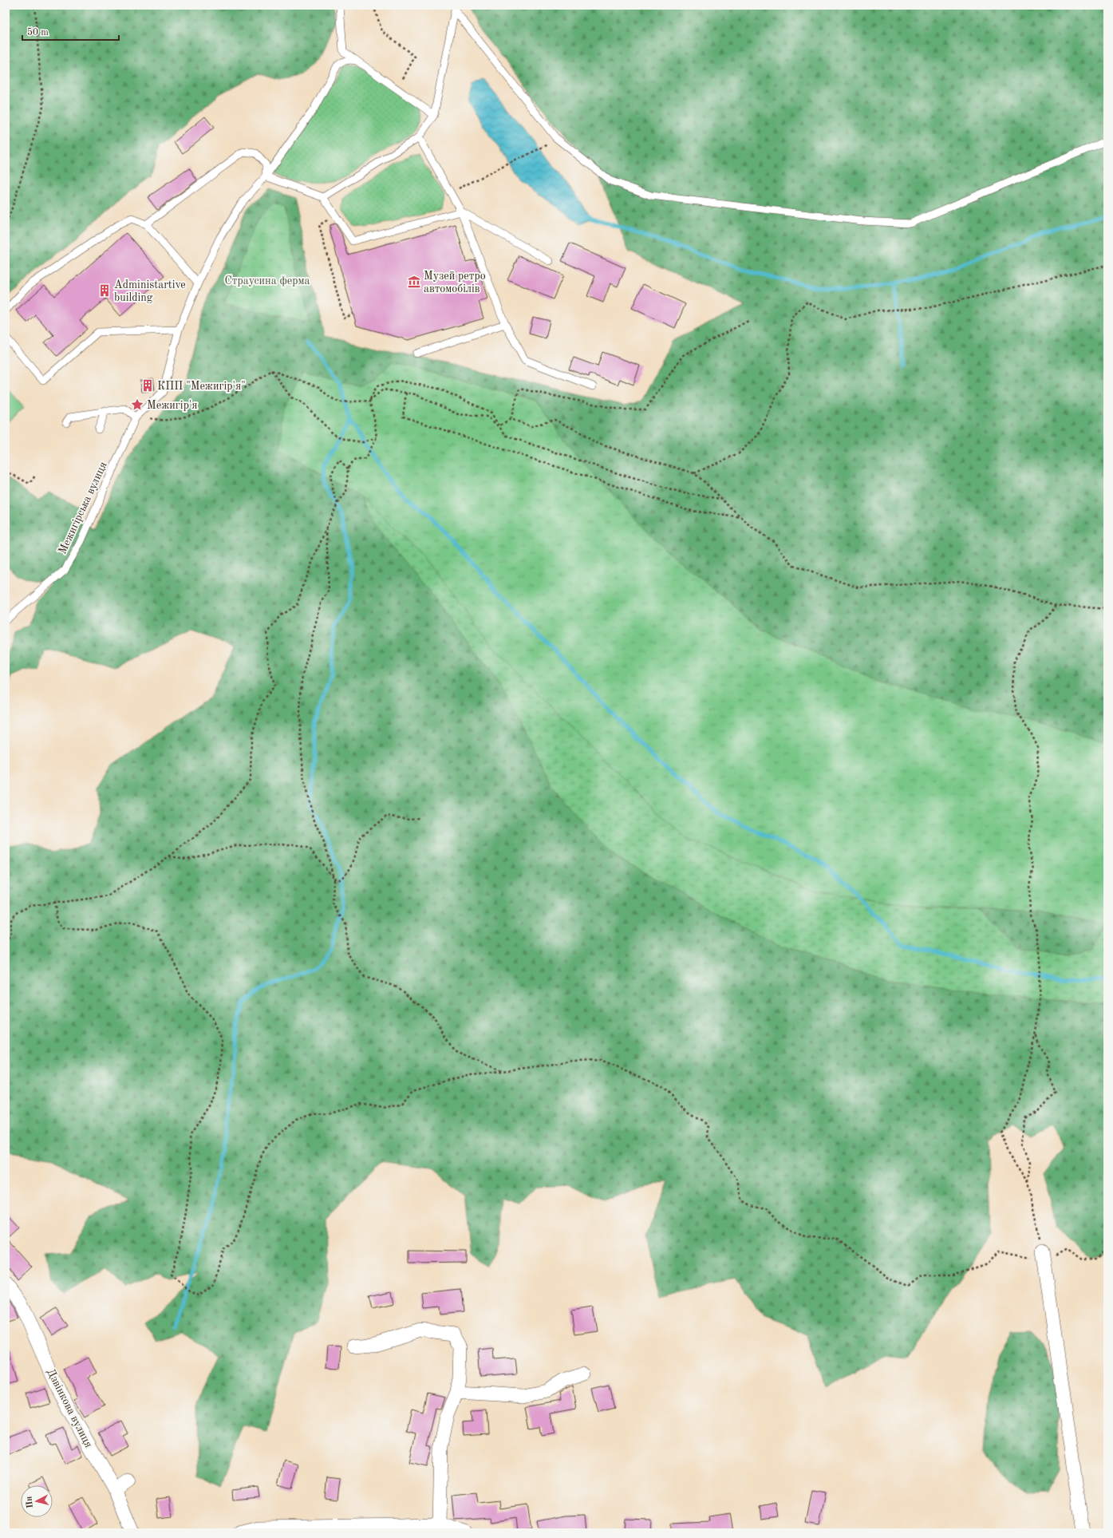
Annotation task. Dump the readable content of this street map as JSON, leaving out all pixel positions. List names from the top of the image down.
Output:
{
  "streets": {
    "street": ["Дзвінкова вулиця"],
    "lane": ["Межигірська вулиця"]
  },
  "parks": ["Страусина ферма"],
  "places": {
    "museum": ["Музей ретро автомобілів"],
    "building": ["Administartive building", "КПП \"Межигір'я\""],
    "place": ["Межигір'я"]
  },
  "scale_bar": "50 m",
  "north": "left"
}
